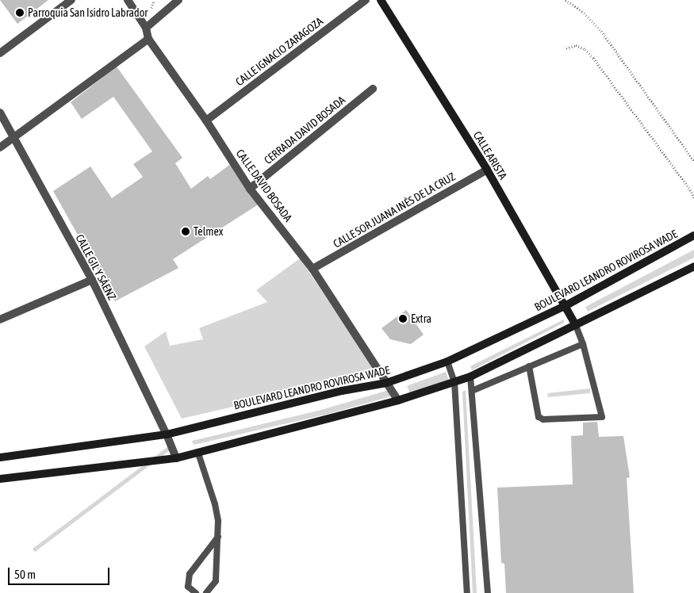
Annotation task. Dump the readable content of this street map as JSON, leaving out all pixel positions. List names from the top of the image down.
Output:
{
  "streets": {
    "main road": ["CALLE ARISTA", "BOULEVARD LEANDRO ROVIROSA WADE"],
    "street": [
      "CALLE IGNACIO ZARAGOZA",
      "CERRADA DAVID BOSADA",
      "CALLE DAVID BOSADA",
      "CALLE SOR JUANA INÉS DE LA CRUZ",
      "CALLE GIL Y SÁENZ"
    ]
  },
  "crossings": [
    ["CALLE IGNACIO ZARAGOZA", "CALLE DAVID BOSADA"],
    ["CERRADA DAVID BOSADA", "CALLE DAVID BOSADA"],
    ["CALLE ARISTA", "CALLE SOR JUANA INÉS DE LA CRUZ"],
    ["CALLE ARISTA", "BOULEVARD LEANDRO ROVIROSA WADE"],
    ["CALLE DAVID BOSADA", "CALLE SOR JUANA INÉS DE LA CRUZ"],
    ["CALLE DAVID BOSADA", "BOULEVARD LEANDRO ROVIROSA WADE"],
    ["CALLE GIL Y SÁENZ", "BOULEVARD LEANDRO ROVIROSA WADE"]
  ],
  "places": ["Parroquia San Isidro Labrador", "Telmex", "Extra"],
  "scale_bar": "50 m"
}
